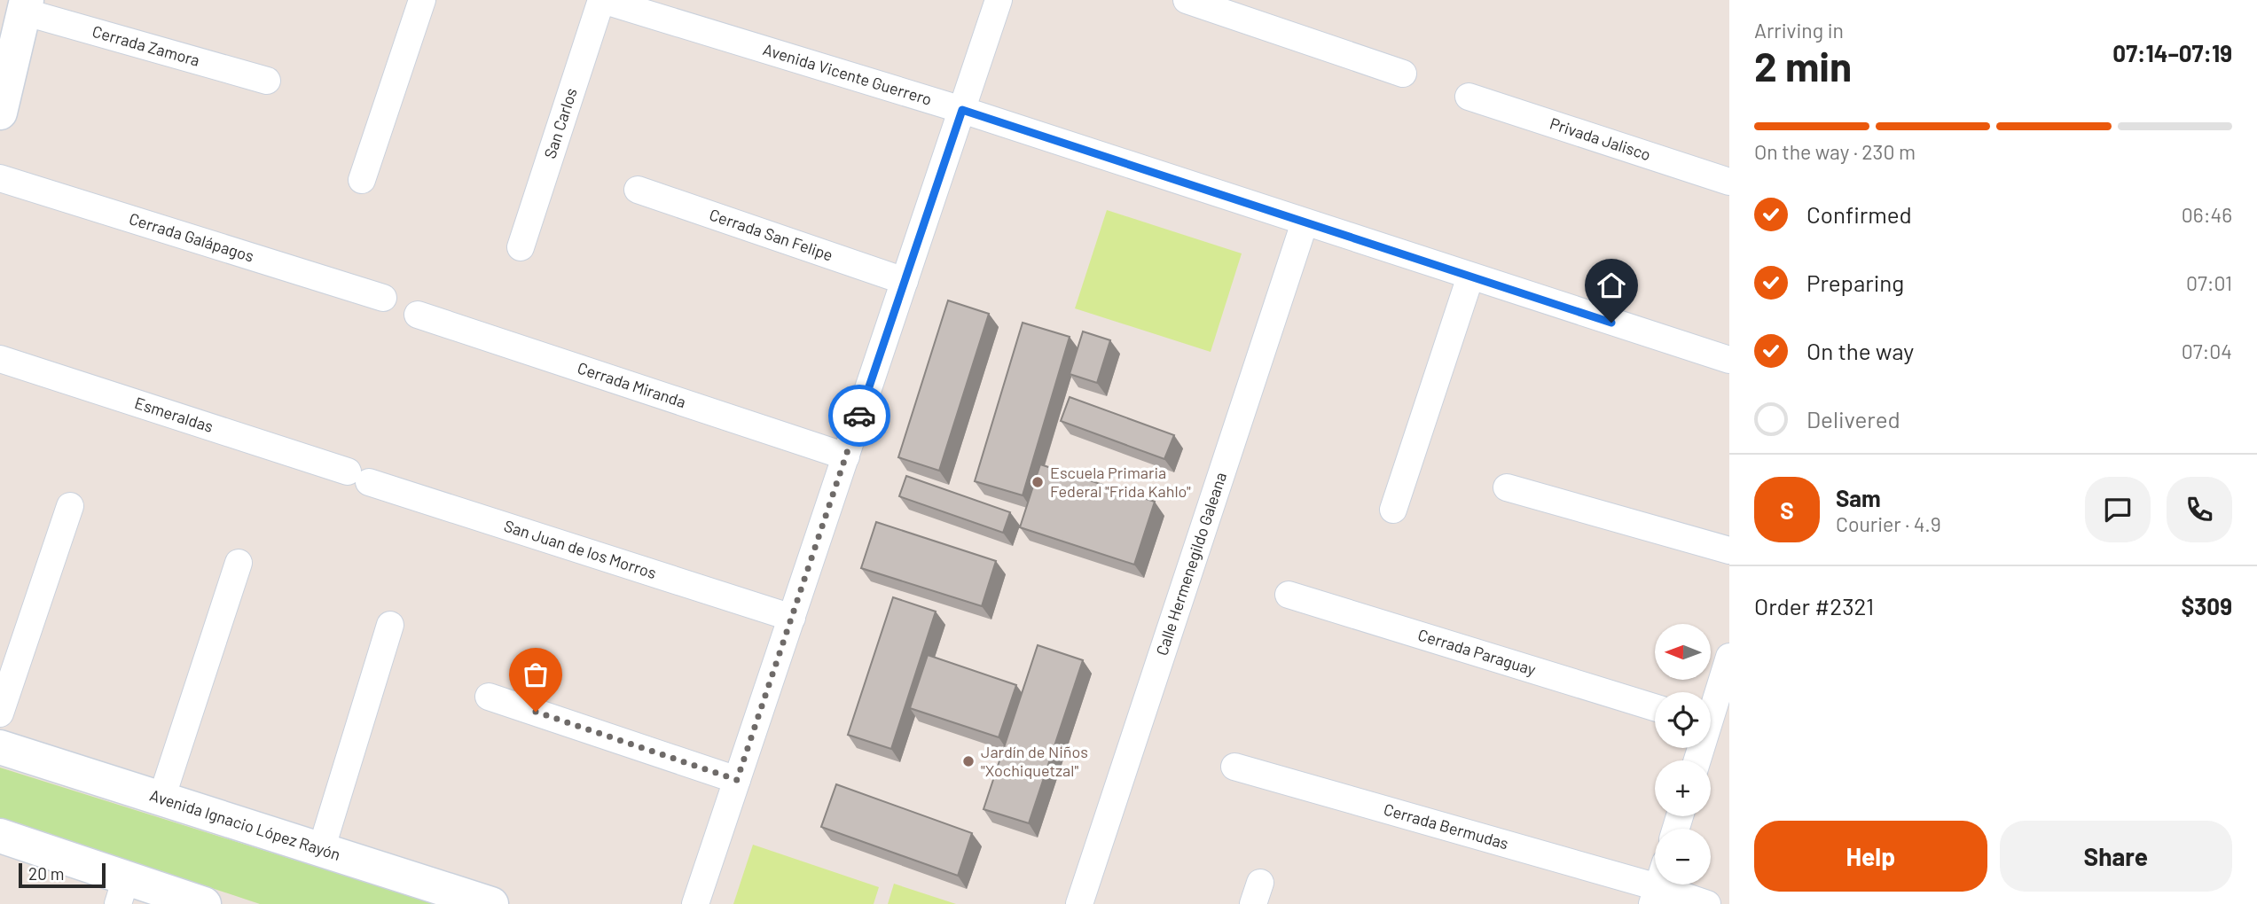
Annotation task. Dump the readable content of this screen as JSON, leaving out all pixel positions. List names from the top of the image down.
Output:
{
  "streets": {
    "street": [
      "Cerrada Zamora",
      "Avenida Vicente Guerrero",
      "San Carlos",
      "Privada Jalisco",
      "Cerrada San Felipe",
      "Cerrada Galápagos",
      "Cerrada Miranda",
      "Esmeraldas",
      "San Juan de los Morros",
      "Calle Hermenegildo Galeana",
      "Cerrada Paraguay",
      "Avenida Ignacio López Rayón",
      "Cerrada Bermudas"
    ]
  },
  "crossings": [
    ["Avenida Vicente Guerrero", "San Carlos"],
    ["Avenida Vicente Guerrero", "Calle Hermenegildo Galeana"],
    ["Esmeraldas", "San Juan de los Morros"]
  ],
  "places": ["Escuela Primaria Federal \"Frida Kahlo\"", "Jardín de Niños \"Xochiquetzal\""],
  "scale_bar": "20 m",
  "north": "left",
  "page": {
    "heading": ["2 min", "Arriving in", "07:14–07:19"],
    "panel": [
      "Sam",
      "Courier · 4.9",
      "Order #2321",
      "$309"
    ],
    "bar": "On the way · 230 m",
    "list": [
      ["Confirmed", "06:46"],
      ["Preparing", "07:01"],
      ["On the way", "07:04"],
      "Delivered"
    ],
    "round": "S",
    "map_buttons": ["+", "−"],
    "buttons": ["Help", "Share"],
    "scale": "20 m"
  }
}
